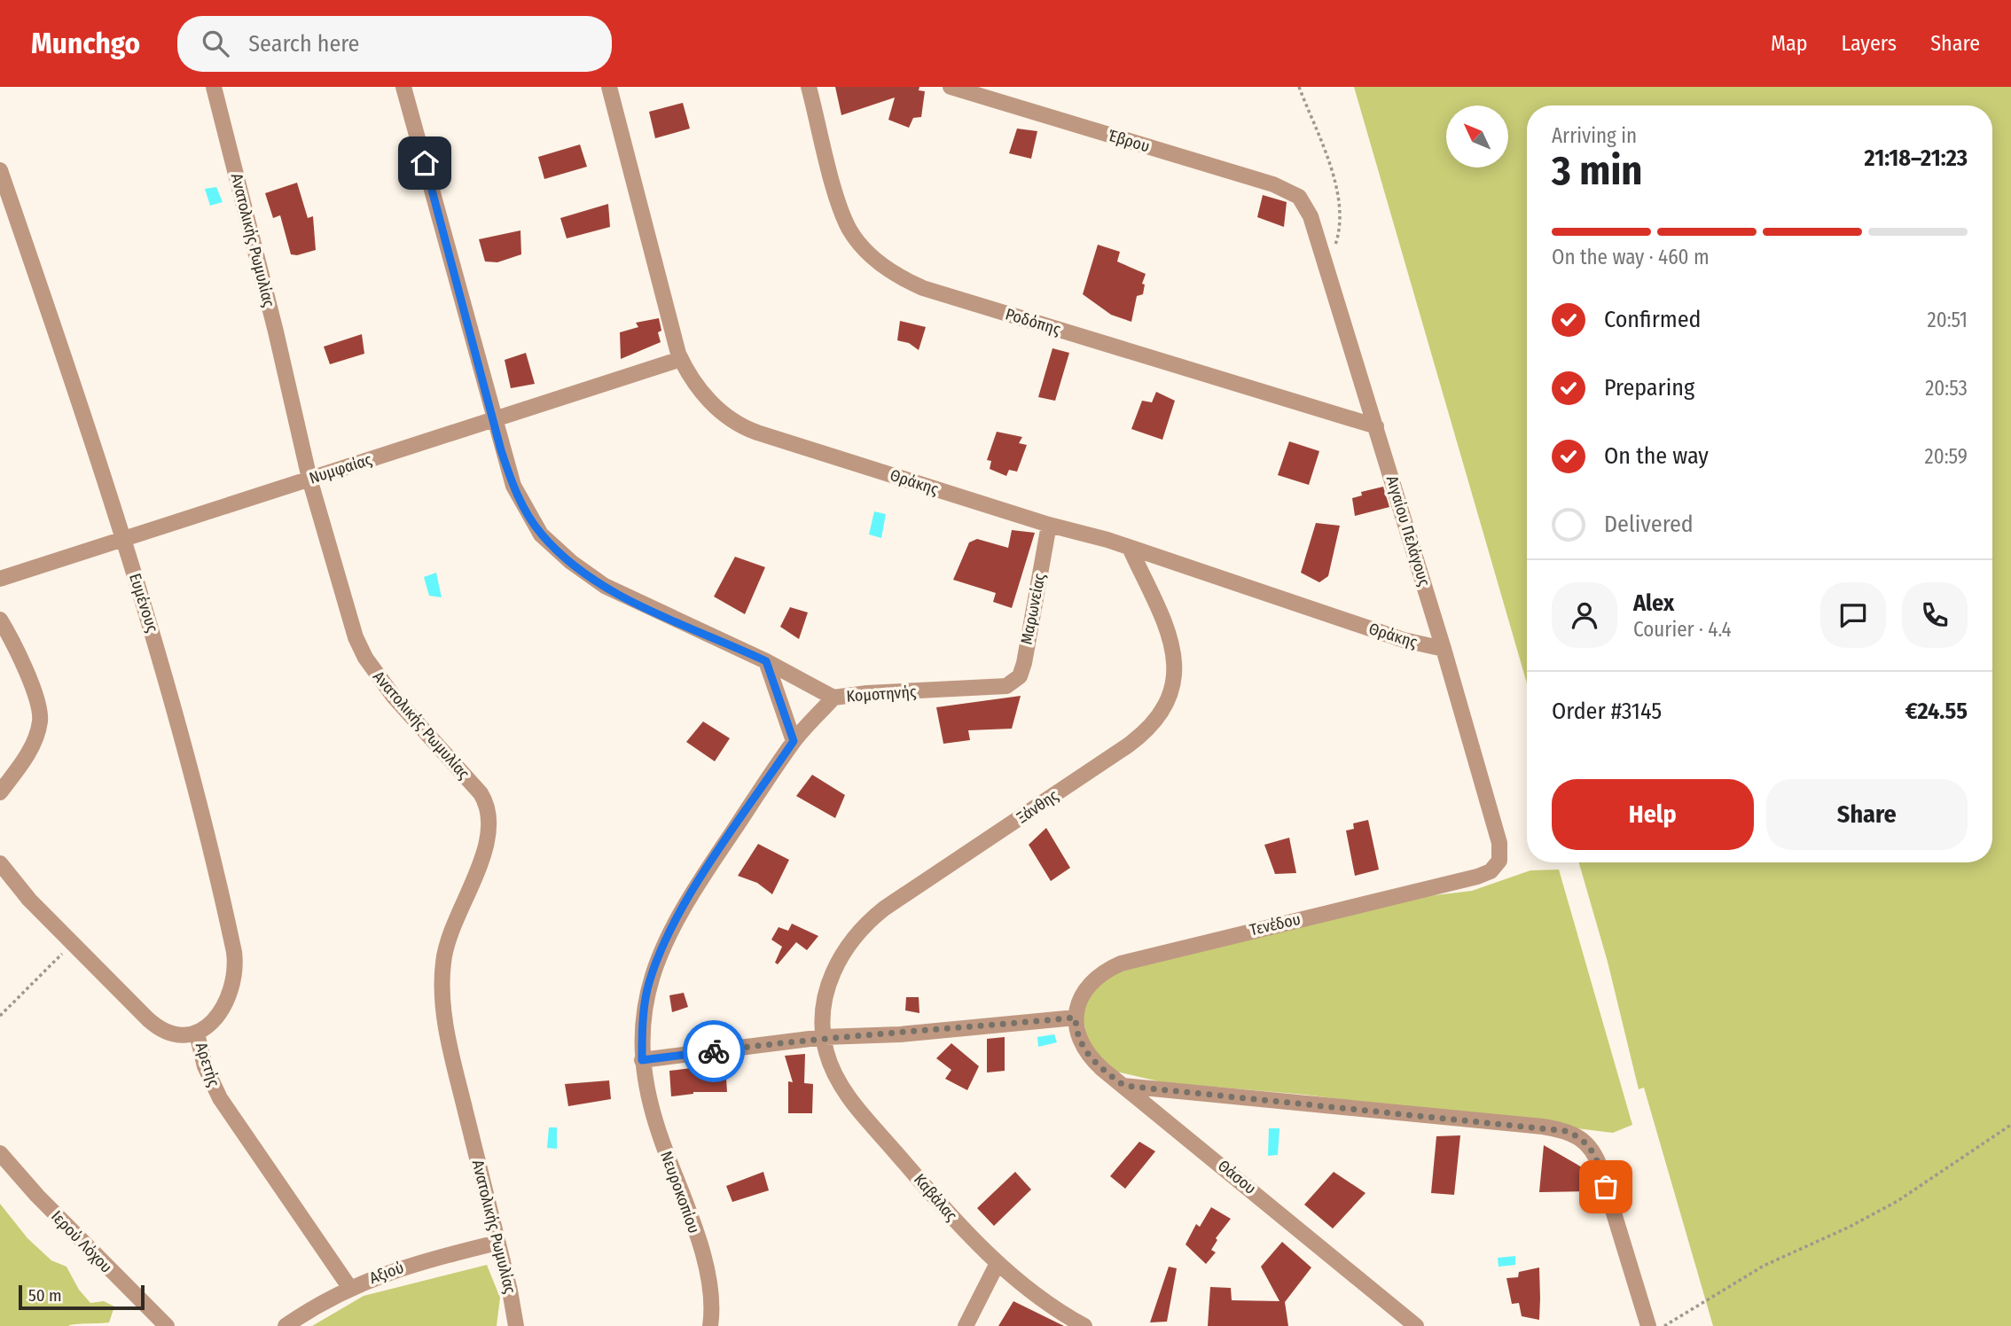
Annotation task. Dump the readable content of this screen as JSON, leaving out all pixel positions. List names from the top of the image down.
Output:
{
  "streets": {
    "street": [
      "Έβρου",
      "Ανατολικής Ρωμυλίας",
      "Ροδόπης",
      "Νυμφαίας",
      "Θράκης",
      "Αιγαίου Πελάγους",
      "Ευμένους",
      "Μαρωνείας",
      "Κομοτηνής",
      "Ξάνθης",
      "Τενέδου",
      "Αρετής",
      "Θάσου",
      "Νευροκοπίου",
      "Καβάλας",
      "Ιερού Λόχου",
      "Αξιού"
    ]
  },
  "crossings": [
    ["Έβρου", "Αιγαίου Πελάγους"],
    ["Ανατολικής Ρωμυλίας", "Νυμφαίας"],
    ["Ανατολικής Ρωμυλίας", "Αξιού"],
    ["Ροδόπης", "Αιγαίου Πελάγους"],
    ["Νυμφαίας", "Θράκης"],
    ["Νυμφαίας", "Ευμένους"],
    ["Νυμφαίας", "Κομοτηνής"],
    ["Θράκης", "Αιγαίου Πελάγους"],
    ["Θράκης", "Μαρωνείας"],
    ["Θράκης", "Ξάνθης"],
    ["Αιγαίου Πελάγους", "Τενέδου"],
    ["Ευμένους", "Αρετής"],
    ["Μαρωνείας", "Κομοτηνής"],
    ["Κομοτηνής", "Νευροκοπίου"],
    ["Ξάνθης", "Καβάλας"],
    ["Τενέδου", "Θάσου"],
    ["Αρετής", "Αξιού"]
  ],
  "scale_bar": "50 m",
  "north": "top left",
  "page": {
    "header": "Munchgo",
    "search": "Search here",
    "nav": ["Map", "Layers", "Share"],
    "heading": ["3 min", "Arriving in", "21:18–21:23"],
    "panel": [
      "Alex",
      "Courier · 4.4",
      "Order #3145",
      "€24.55"
    ],
    "bar": "On the way · 460 m",
    "list": [
      ["Confirmed", "20:51"],
      ["Preparing", "20:53"],
      ["On the way", "20:59"],
      "Delivered"
    ],
    "buttons": ["Help", "Share"],
    "scale": "50 m"
  }
}
